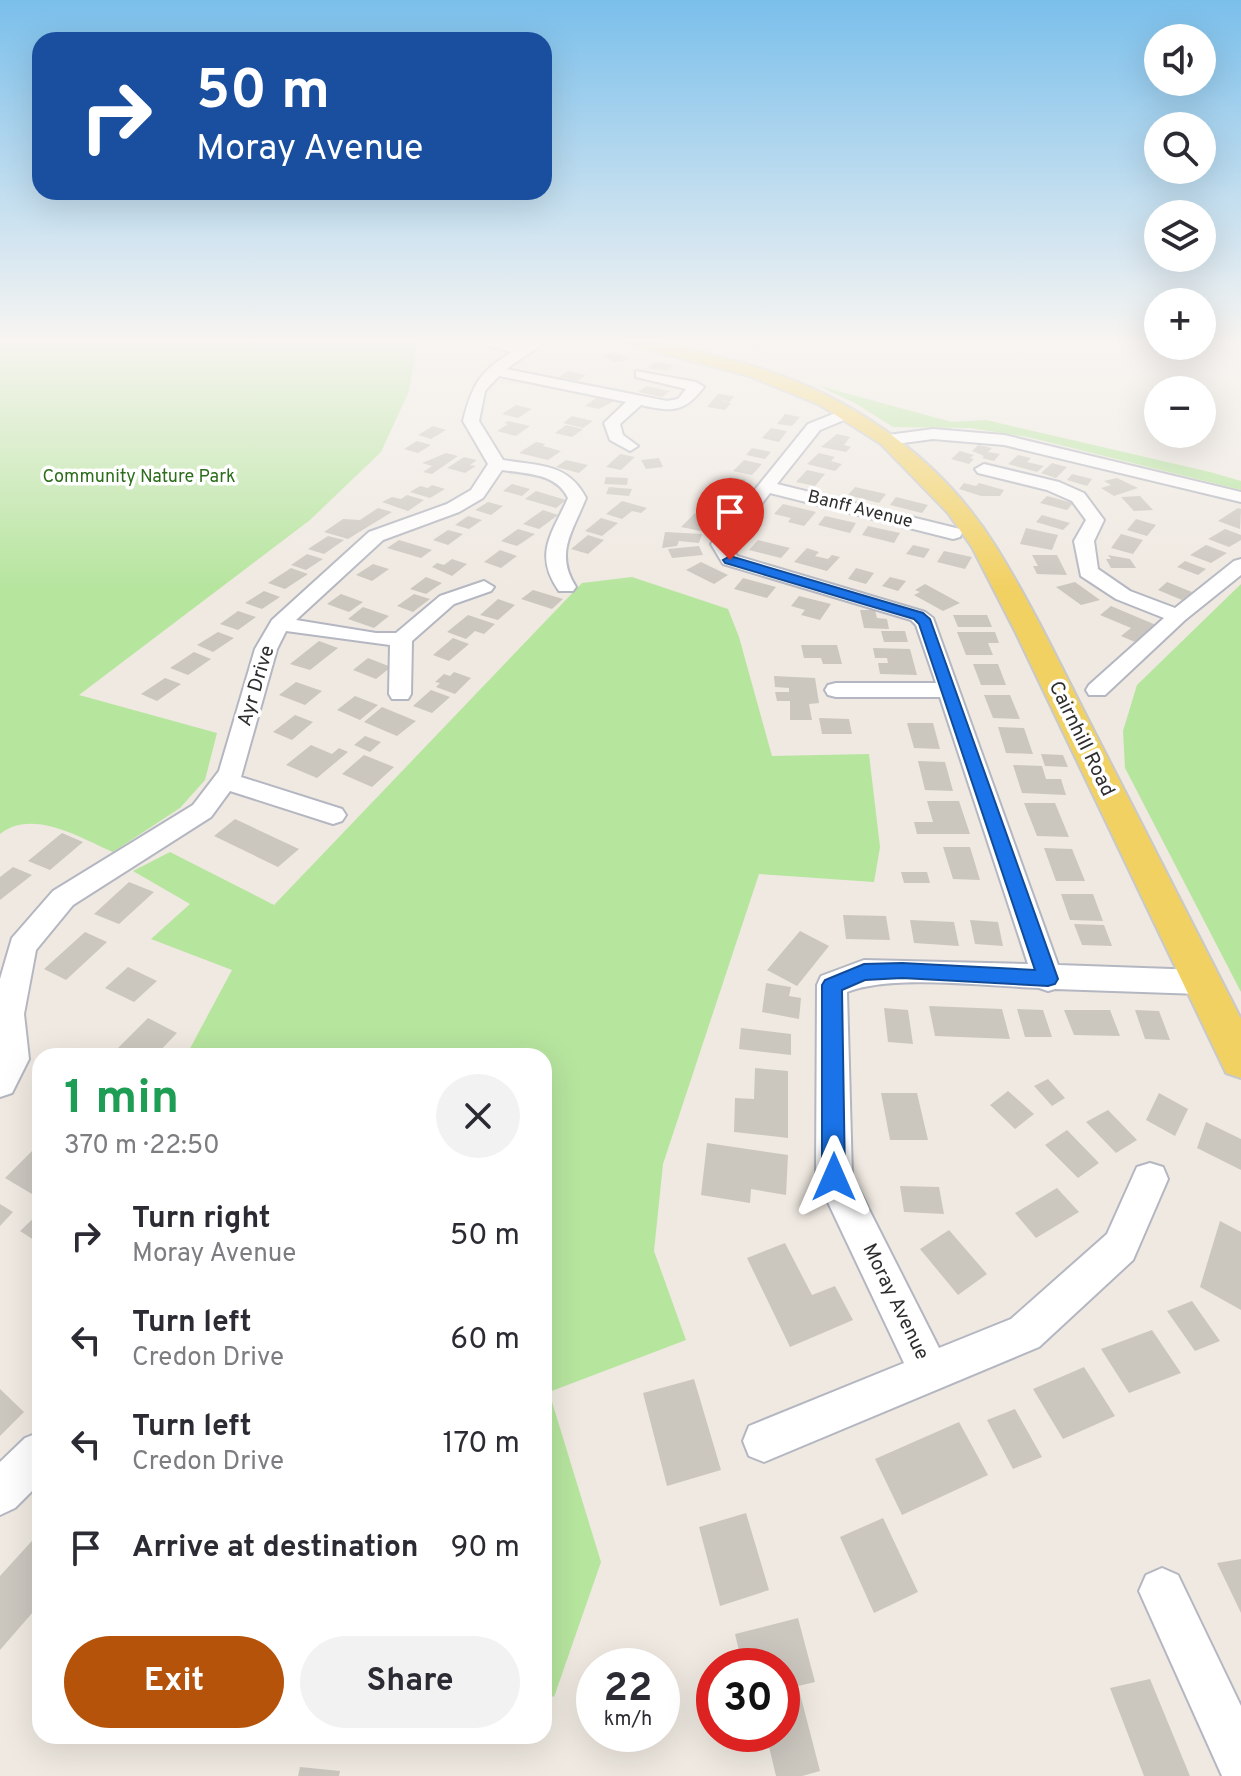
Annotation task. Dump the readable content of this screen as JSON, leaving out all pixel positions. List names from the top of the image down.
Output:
{
  "streets": {
    "main road": ["Cairnhill Road"],
    "street": ["Banff Avenue", "Ayr Drive", "Moray Avenue"]
  },
  "crossings": [
    ["Cairnhill Road", "Moray Avenue"]
  ],
  "parks": ["Community Nature Park"],
  "page": {
    "map_buttons": ["+", "−"],
    "turn": ["50 m", "Moray Avenue"],
    "heading": ["1 min", "370 m · 22:50"],
    "list": [
      {
        "name": "Turn right",
        "note": "Moray Avenue",
        "value": "50 m"
      },
      {
        "name": "Turn left",
        "note": "Credon Drive",
        "value": "60 m"
      },
      {
        "name": "Turn left",
        "note": "Credon Drive",
        "value": "170 m"
      },
      {
        "name": "Arrive at destination",
        "value": "90 m"
      }
    ],
    "buttons": ["Exit", "Share"],
    "speed": "22 km/h",
    "limit": "30"
  }
}
